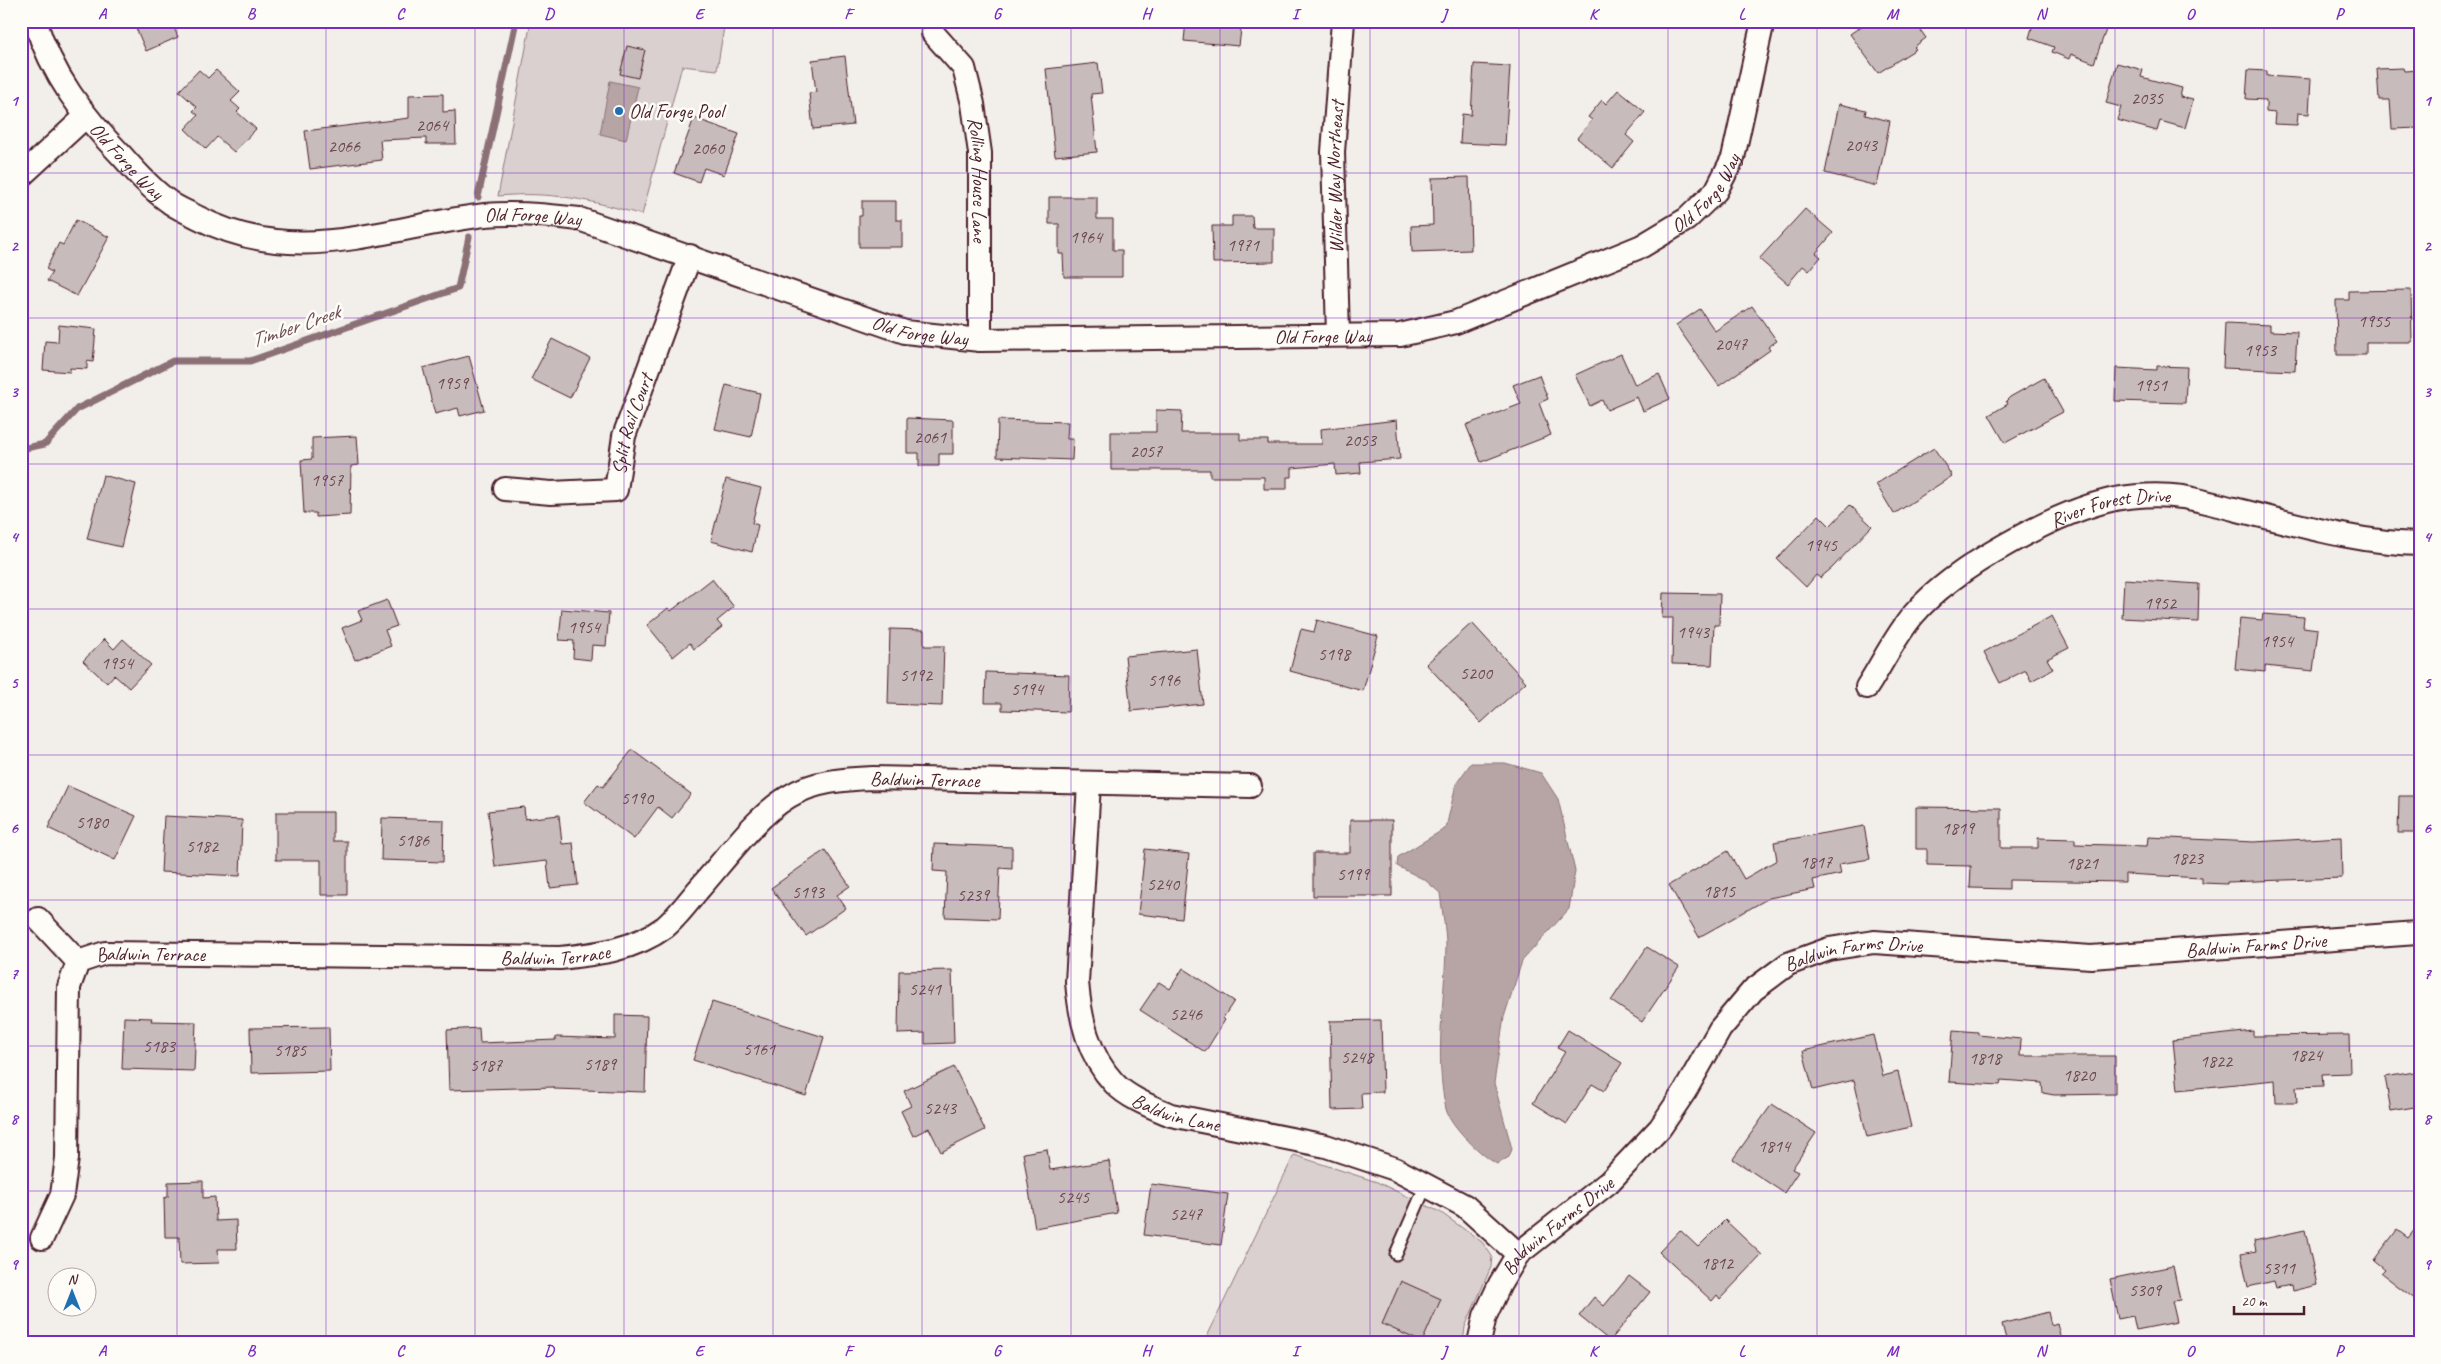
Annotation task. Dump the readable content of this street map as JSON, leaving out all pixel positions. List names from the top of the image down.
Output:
{
  "streets": {
    "street": [
      "Old Forge Way",
      "Wilder Way Northeast",
      "Rolling House Lane",
      "Split Rail Court",
      "River Forest Drive",
      "Baldwin Terrace",
      "Baldwin Farms Drive",
      "Baldwin Lane"
    ]
  },
  "crossings": [
    ["Old Forge Way", "Wilder Way Northeast"],
    ["Old Forge Way", "Rolling House Lane"],
    ["Old Forge Way", "Split Rail Court"],
    ["Baldwin Terrace", "Baldwin Lane"],
    ["Baldwin Farms Drive", "Baldwin Lane"]
  ],
  "water": ["Timber Creek"],
  "places": ["Old Forge Pool"],
  "house_numbers": [
    "2035",
    "2064",
    "2043",
    "2066",
    "2060",
    "1964",
    "1971",
    "1955",
    "2047",
    "1953",
    "1959",
    "1951",
    "2061",
    "2053",
    "2057",
    "1957",
    "1945",
    "1952",
    "1954",
    "1943",
    "1954",
    "5198",
    "1954",
    "5200",
    "5192",
    "5196",
    "5194",
    "5190",
    "5180",
    "1819",
    "5186",
    "5182",
    "1823",
    "1817",
    "1821",
    "5199",
    "5240",
    "1815",
    "5193",
    "5239",
    "5241",
    "5246",
    "5183",
    "5161",
    "5185",
    "1824",
    "5248",
    "1818",
    "1822",
    "5189",
    "5187",
    "1820",
    "5243",
    "1814",
    "5245",
    "5247",
    "1812",
    "5311",
    "5309"
  ],
  "scale_bar": "20 m",
  "north": "top",
  "grid": {
    "columns": [
      "A",
      "B",
      "C",
      "D",
      "E",
      "F",
      "G",
      "H",
      "I",
      "J",
      "K",
      "L",
      "M",
      "N",
      "O",
      "P"
    ],
    "rows": [
      "1",
      "2",
      "3",
      "4",
      "5",
      "6",
      "7",
      "8",
      "9"
    ]
  }
}
